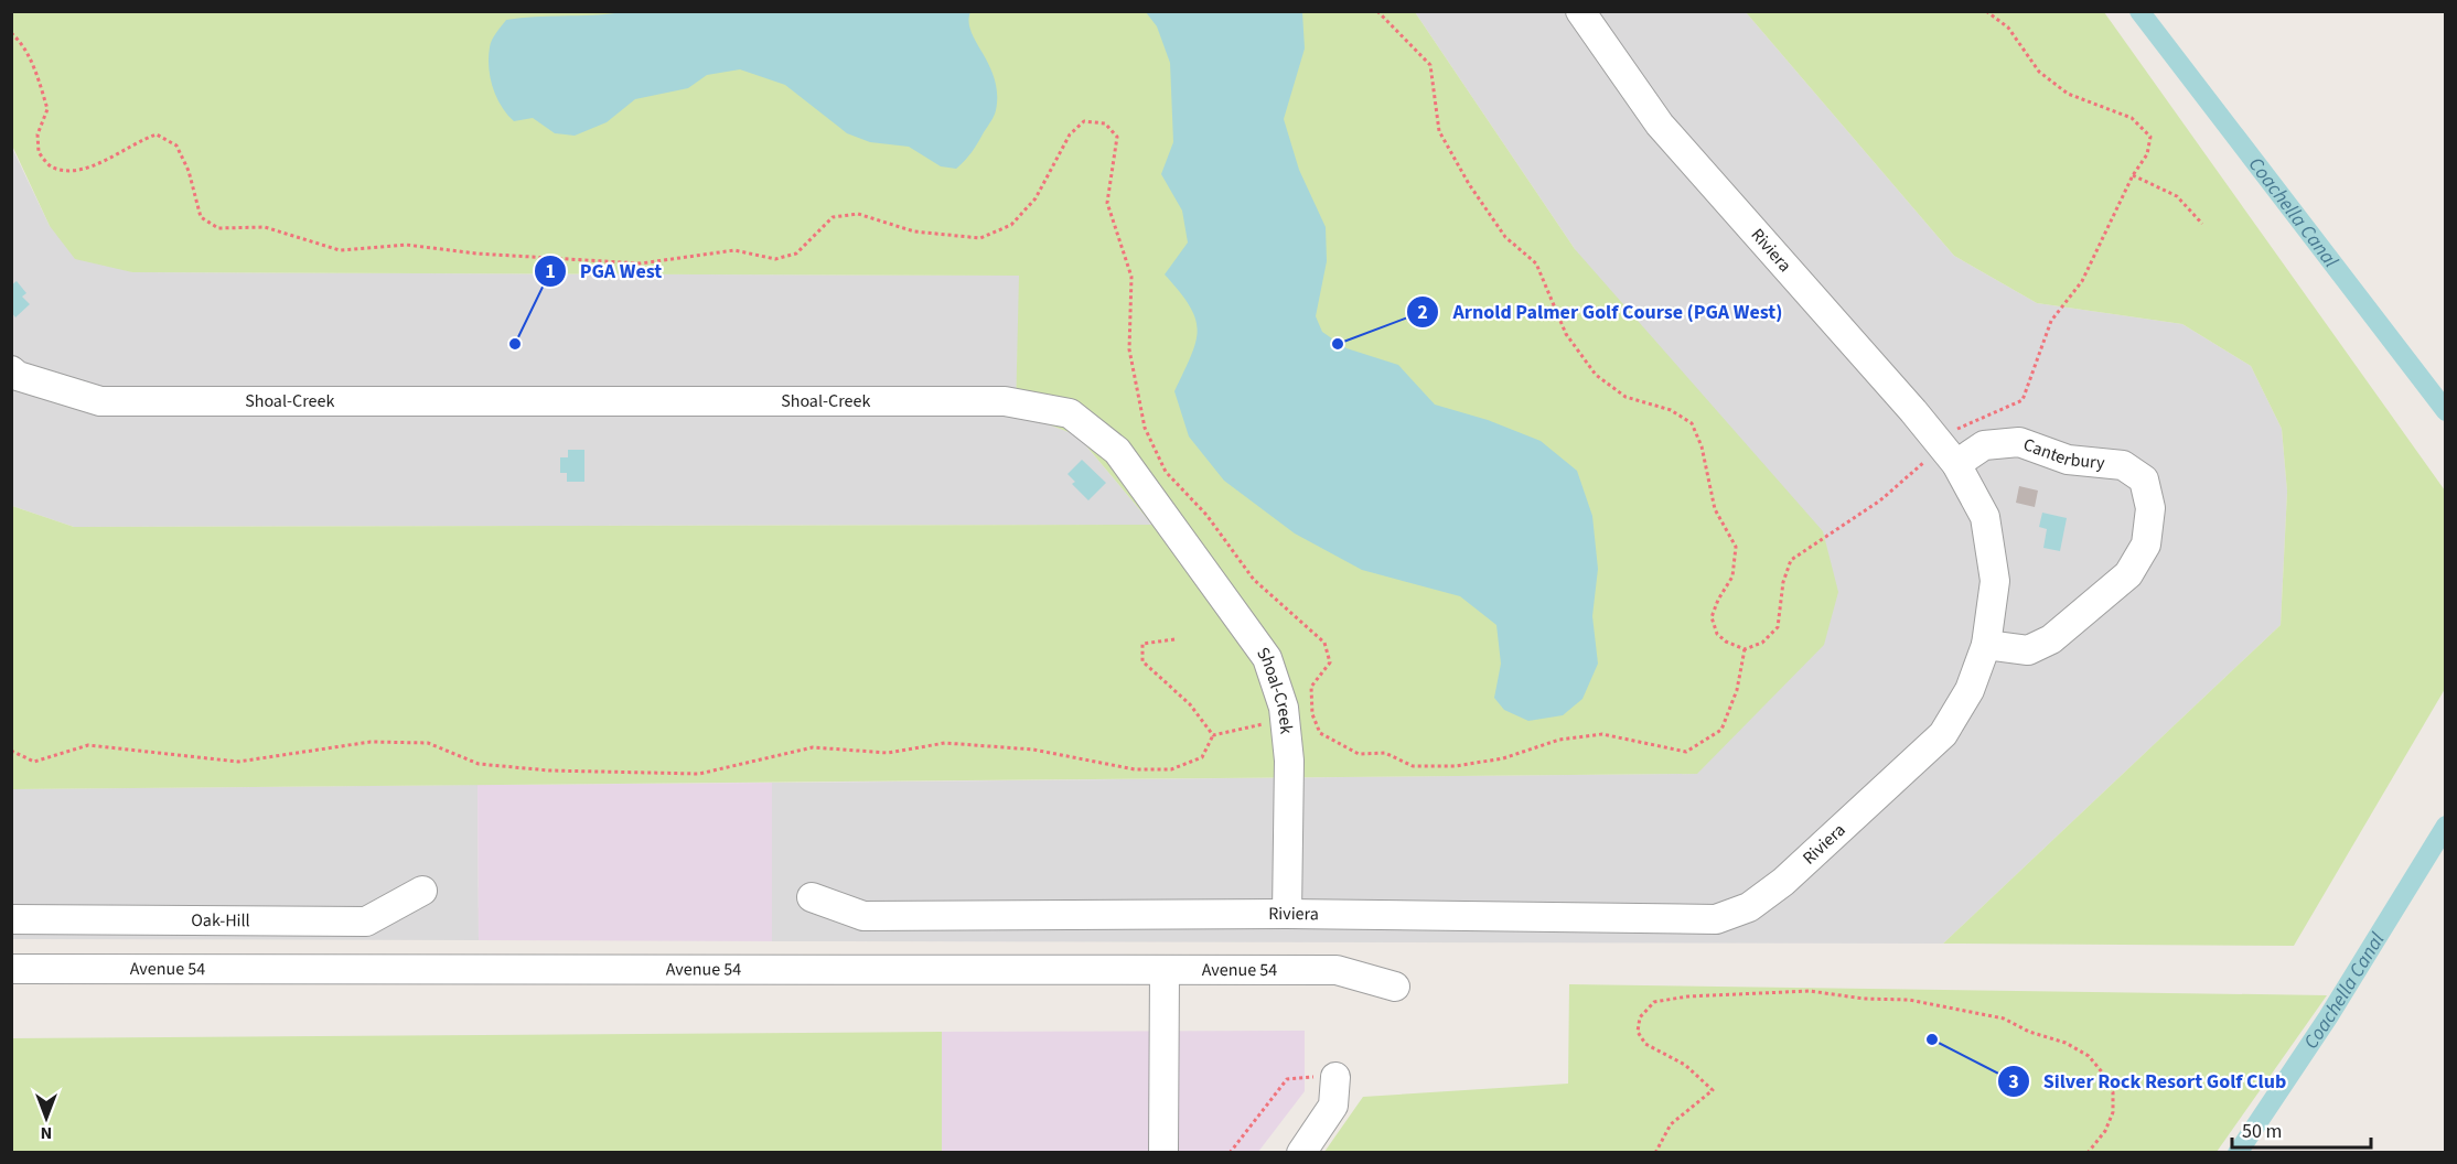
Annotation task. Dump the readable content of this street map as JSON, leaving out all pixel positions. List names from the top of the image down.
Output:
{
  "streets": {
    "street": [
      "Riviera",
      "Shoal-Creek",
      "Canterbury",
      "Oak-Hill",
      "Avenue 54"
    ]
  },
  "crossings": [
    ["Riviera", "Shoal-Creek"],
    ["Riviera", "Canterbury"]
  ],
  "water": ["Coachella Canal"],
  "places": ["PGA West", "Arnold Palmer Golf Course (PGA West)", "Silver Rock Resort Golf Club"],
  "scale_bar": "50 m",
  "north": "bottom"
}
